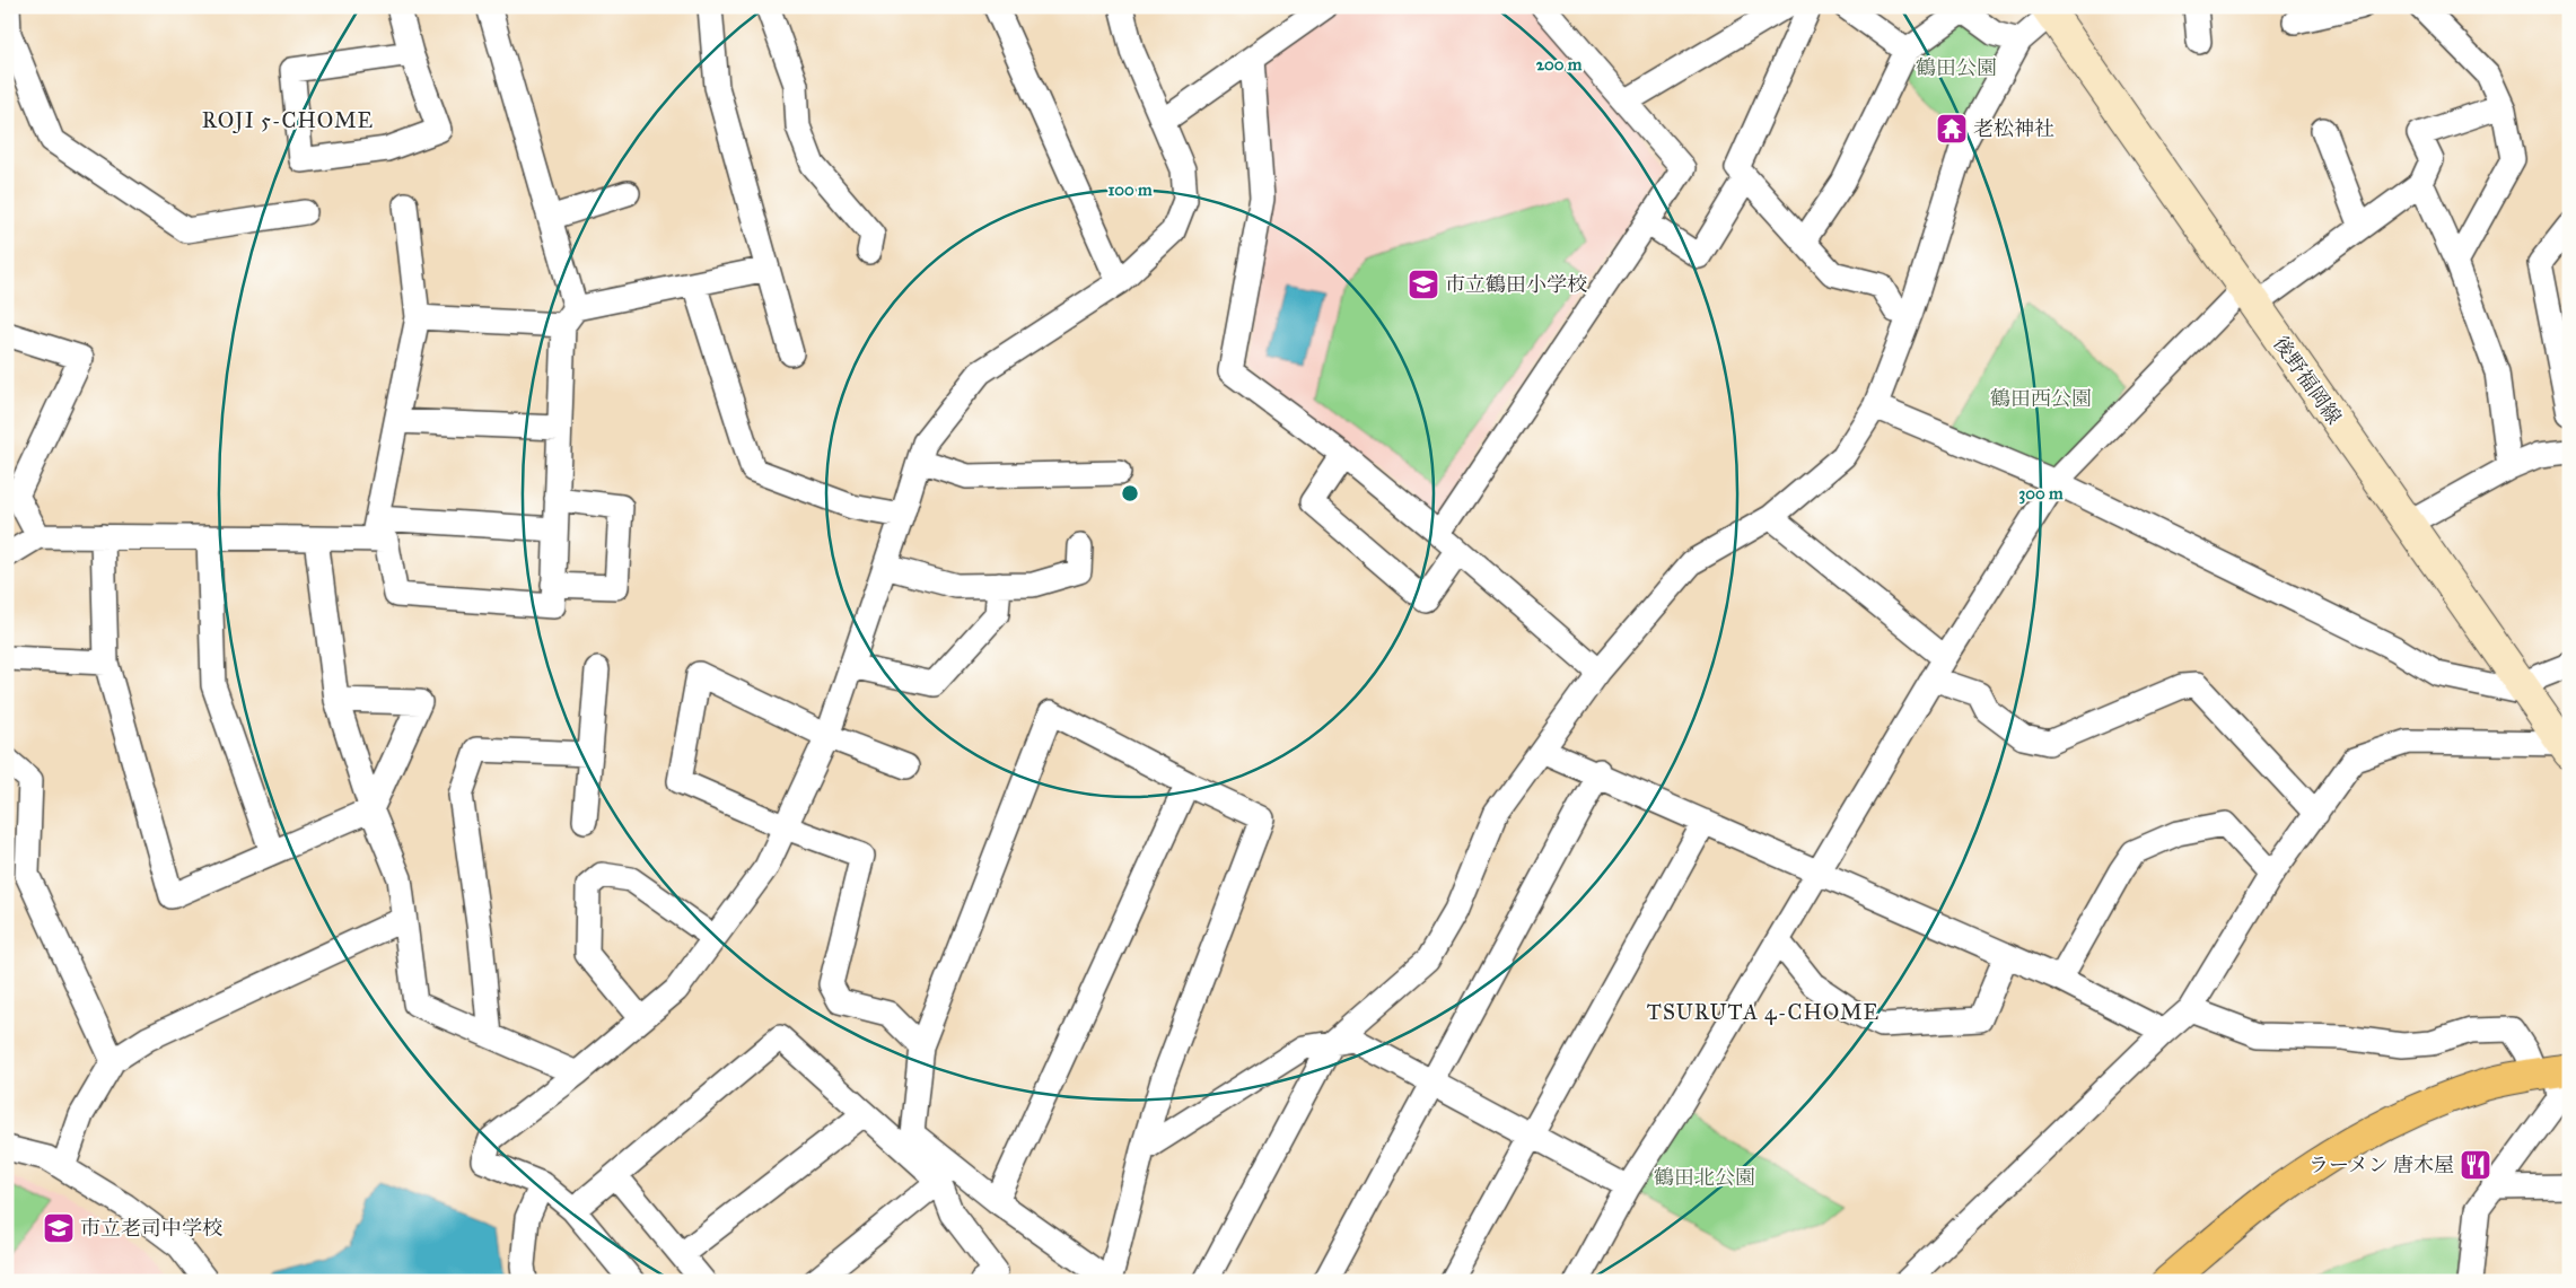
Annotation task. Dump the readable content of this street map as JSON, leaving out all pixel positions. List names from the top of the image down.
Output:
{
  "streets": {
    "main road": ["後野福岡線"]
  },
  "districts": ["ROJI 5-CHOME", "TSURUTA 4-CHOME"],
  "parks": ["鶴田公園", "鶴田西公園", "鶴田北公園"],
  "places": {
    "temple": ["老松神社"],
    "school or university": ["市立鶴田小学校", "市立老司中学校"],
    "restaurant": ["ラーメン 唐木屋"]
  },
  "rings": ["200 m", "100 m", "300 m"]
}
